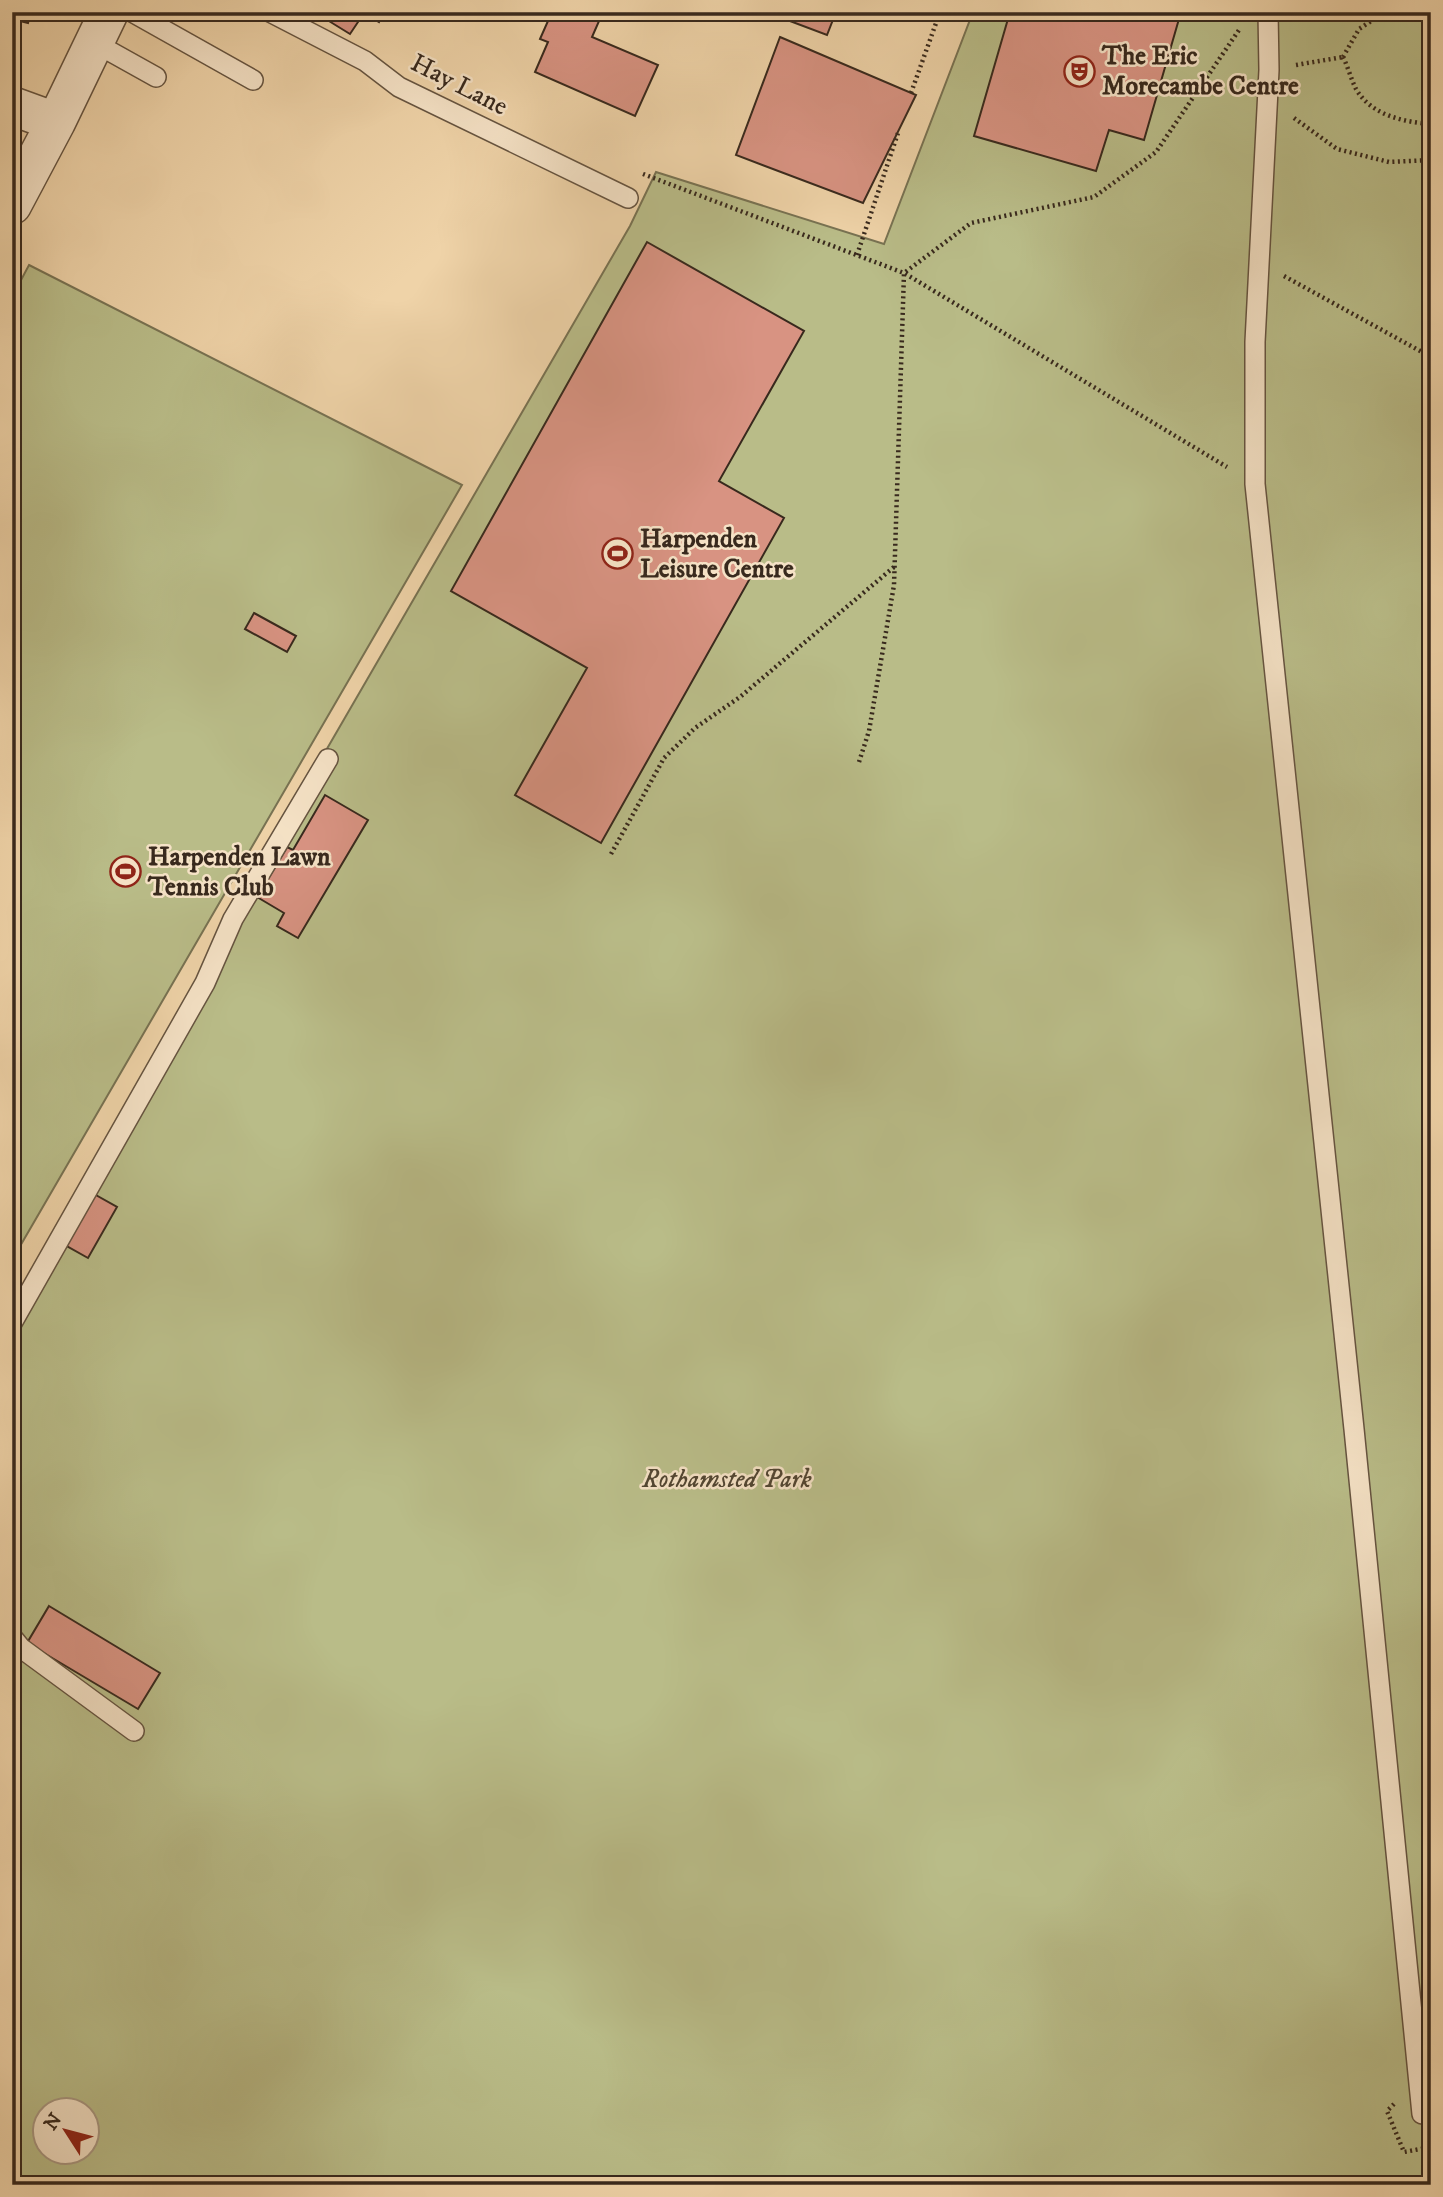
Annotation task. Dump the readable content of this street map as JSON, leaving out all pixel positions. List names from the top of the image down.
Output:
{
  "streets": {
    "lane": ["Hay Lane"]
  },
  "parks": ["Rothamsted Park"],
  "places": {
    "theatre": ["The Eric Morecambe Centre"],
    "sports": ["Harpenden Leisure Centre", "Harpenden Lawn Tennis Club"]
  },
  "north": "top left"
}
